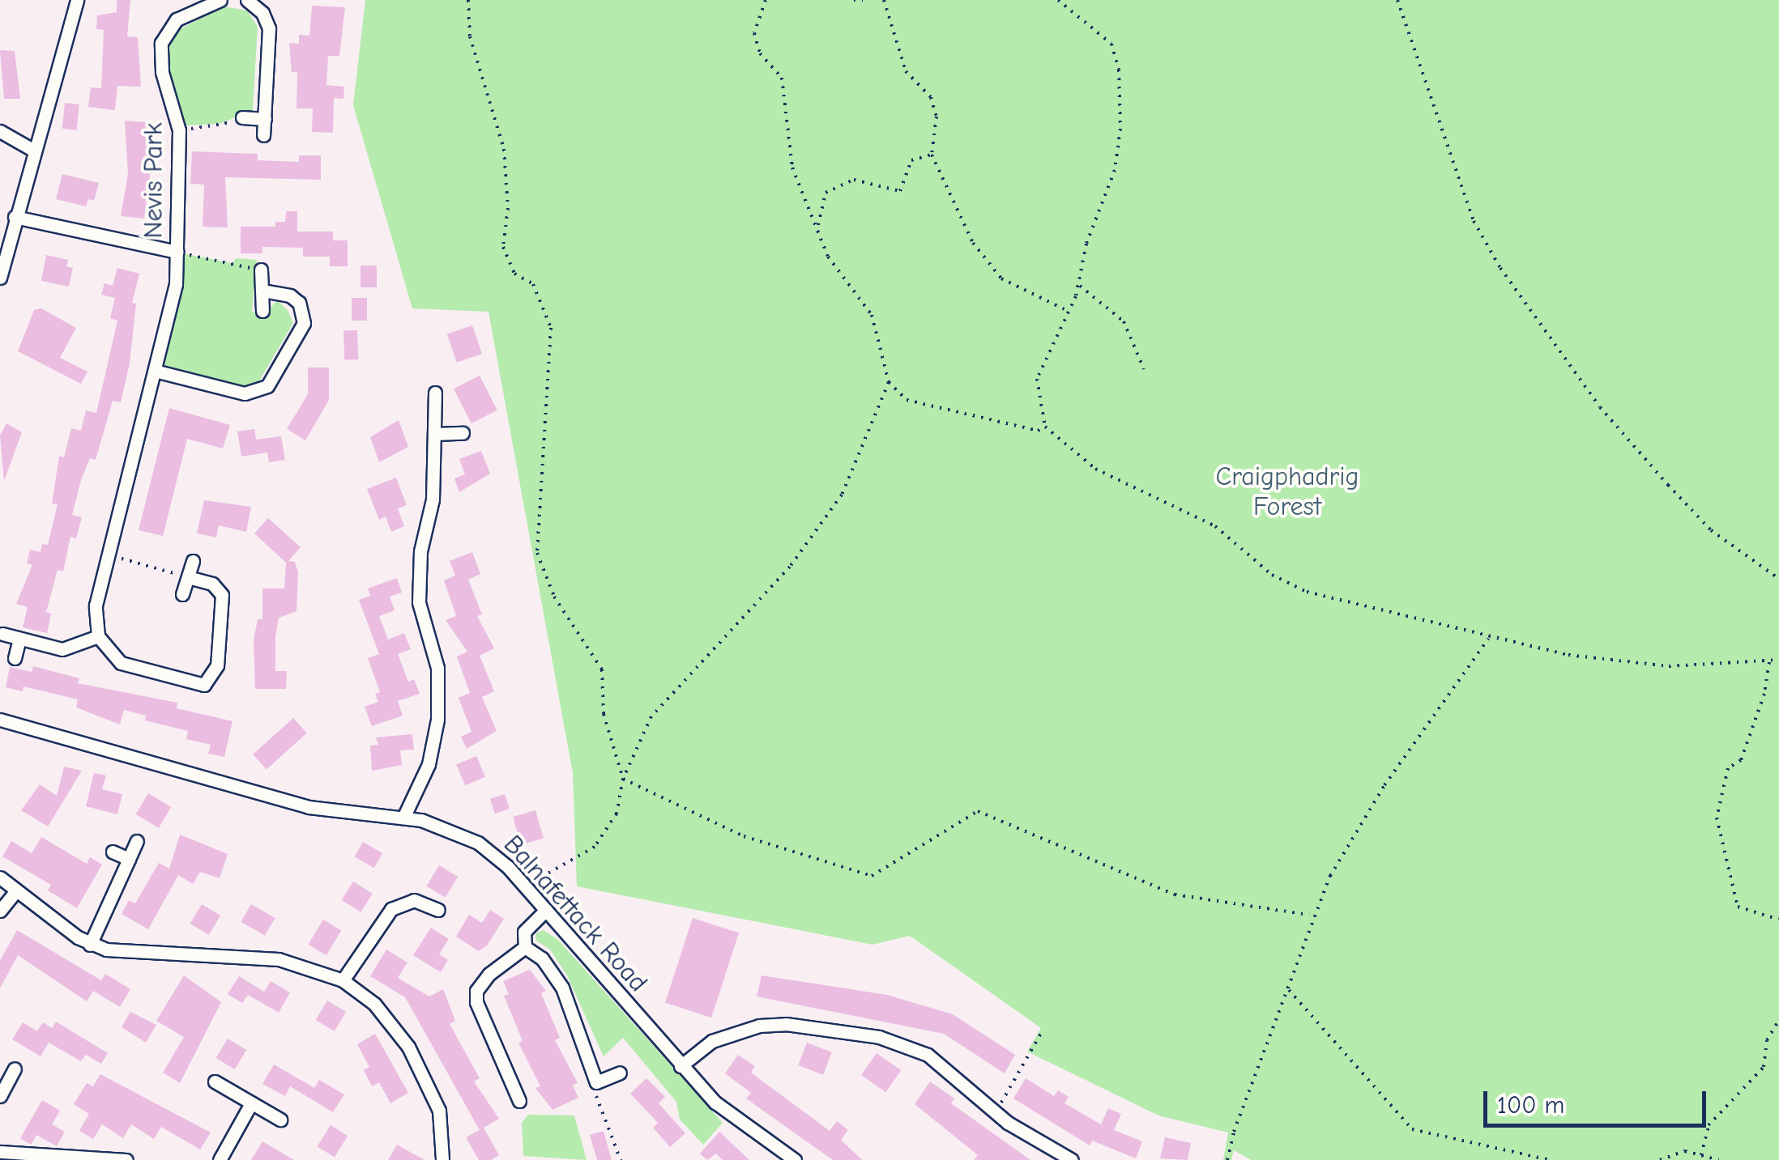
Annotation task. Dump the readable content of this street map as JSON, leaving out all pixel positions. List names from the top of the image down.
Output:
{
  "streets": {
    "street": ["Nevis Park", "Balnafettack Road"]
  },
  "parks": ["Craigphadrig Forest"],
  "scale_bar": "100 m"
}
